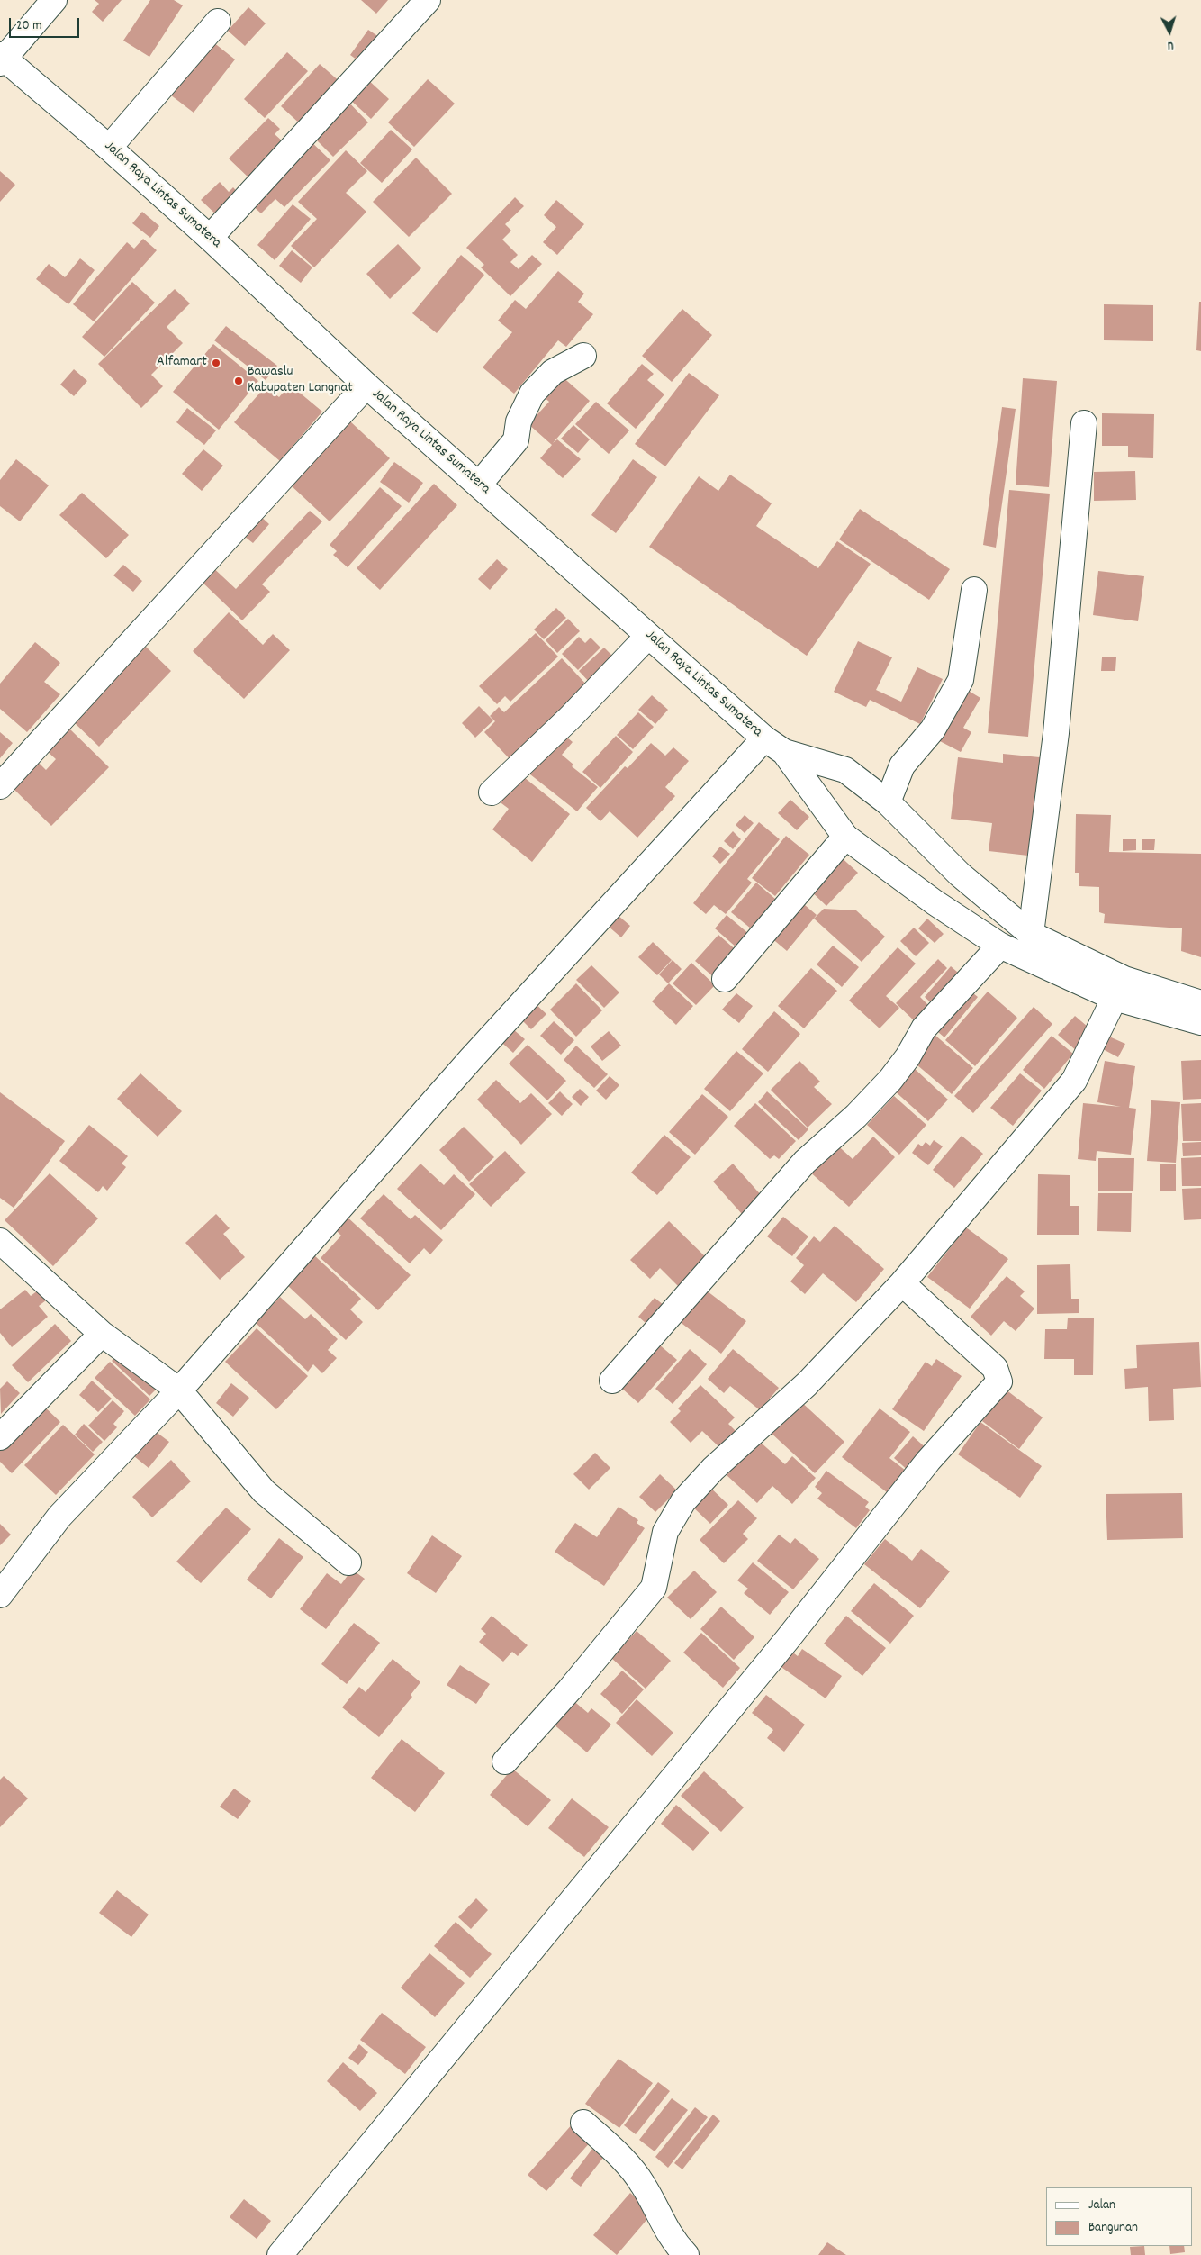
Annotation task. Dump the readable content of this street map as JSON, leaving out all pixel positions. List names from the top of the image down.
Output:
{
  "streets": {
    "main road": ["Jalan Raya Lintas Sumatera"]
  },
  "places": ["Alfamart", "Bawaslu Kabupaten Langnat"],
  "legend": ["Jalan", "Bangunan"],
  "scale_bar": "20 m",
  "north": "bottom"
}
